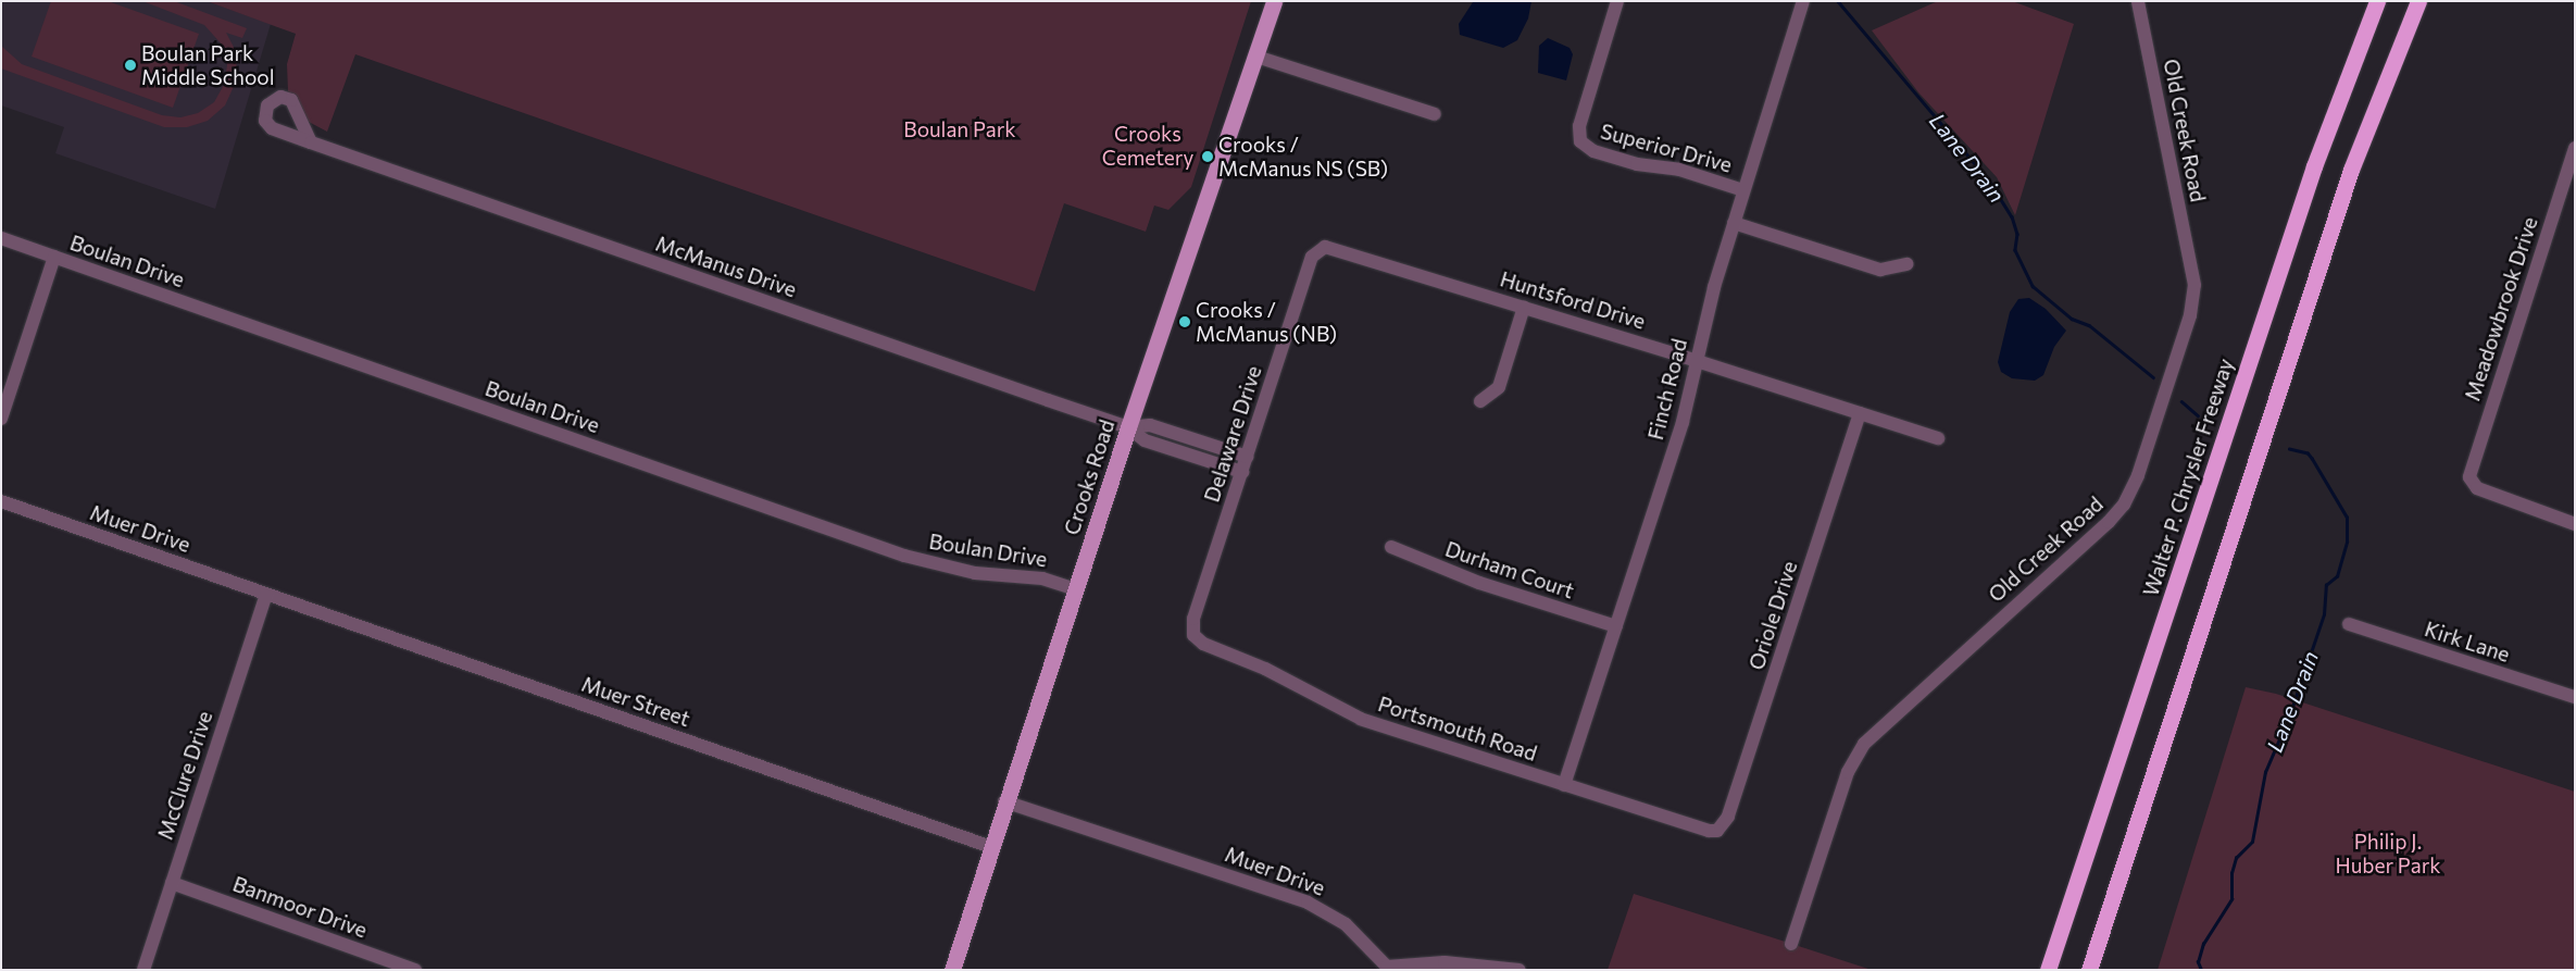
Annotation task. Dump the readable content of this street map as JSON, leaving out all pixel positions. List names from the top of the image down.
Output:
{
  "streets": {
    "highway": ["Walter P. Chrysler Freeway"],
    "main road": ["Crooks Road"],
    "street": [
      "Old Creek Road",
      "Superior Drive",
      "Boulan Drive",
      "McManus Drive",
      "Huntsford Drive",
      "Meadowbrook Drive",
      "Finch Road",
      "Delaware Drive",
      "Muer Drive",
      "Durham Court",
      "Oriole Drive",
      "Kirk Lane",
      "Muer Street",
      "Portsmouth Road",
      "McClure Drive",
      "Banmoor Drive"
    ]
  },
  "crossings": [
    ["Superior Drive", "Finch Road"],
    ["Boulan Drive", "Crooks Road"],
    ["McManus Drive", "Crooks Road"],
    ["Huntsford Drive", "Finch Road"],
    ["Huntsford Drive", "Delaware Drive"],
    ["Huntsford Drive", "Oriole Drive"],
    ["Finch Road", "Durham Court"],
    ["Finch Road", "Portsmouth Road"],
    ["Delaware Drive", "Portsmouth Road"],
    ["Crooks Road", "Muer Drive"],
    ["Crooks Road", "Muer Street"],
    ["Muer Drive", "Muer Street"],
    ["Muer Drive", "McClure Drive"],
    ["Oriole Drive", "Portsmouth Road"],
    ["Muer Street", "McClure Drive"],
    ["McClure Drive", "Banmoor Drive"]
  ],
  "water": ["Lane Drain"],
  "parks": ["Boulan Park", "Crooks Cemetery", "Philip J. Huber Park"],
  "places": ["Boulan Park Middle School", "Crooks / McManus NS (SB)", "Crooks / McManus (NB)"]
}
